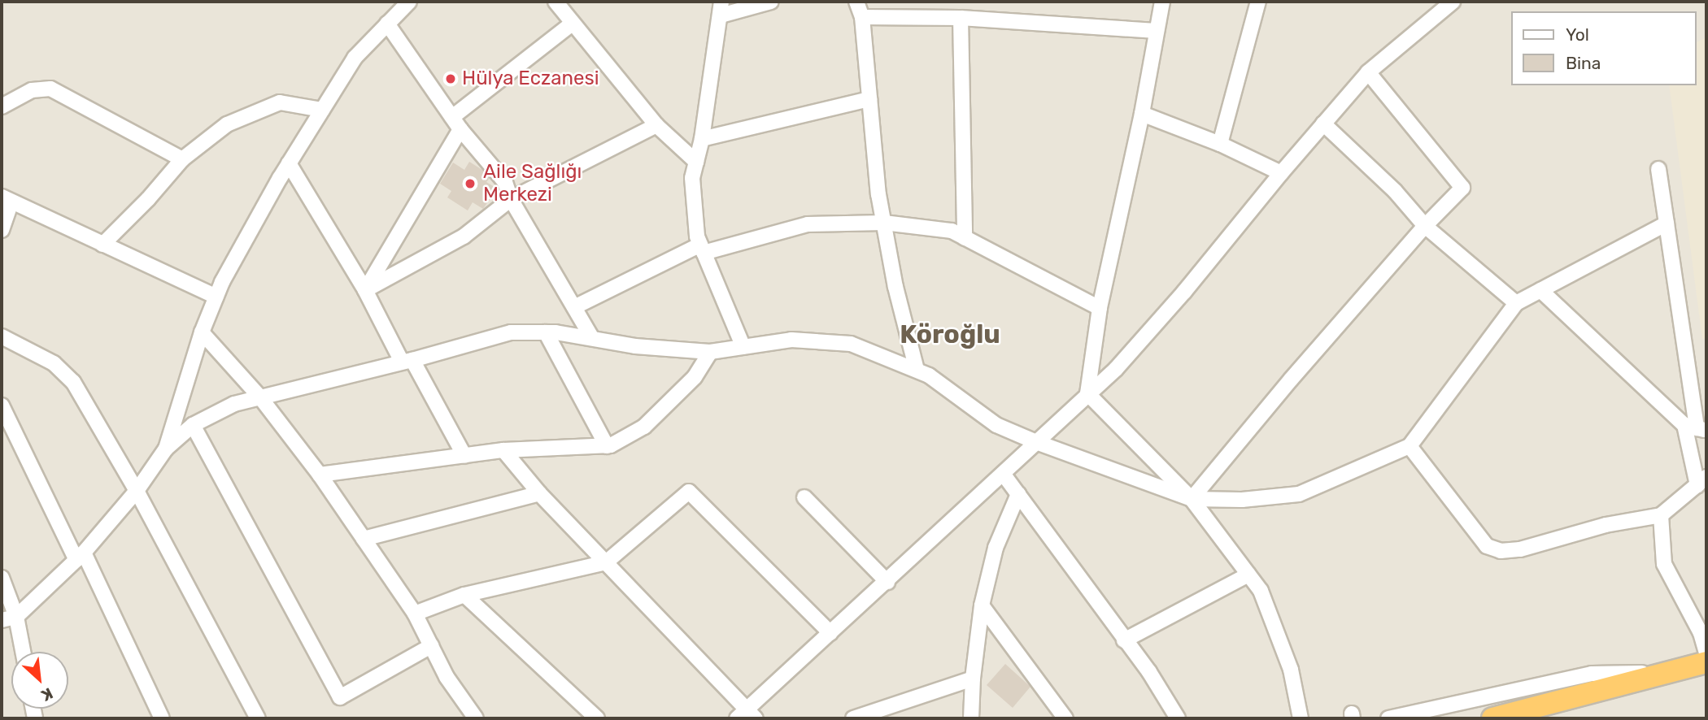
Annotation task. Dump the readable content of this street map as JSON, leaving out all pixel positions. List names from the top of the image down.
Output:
{
  "districts": ["Köroğlu"],
  "places": ["Hülya Eczanesi", "Aile Sağlığı Merkezi"],
  "legend": ["Yol", "Bina"],
  "north": "bottom right"
}
